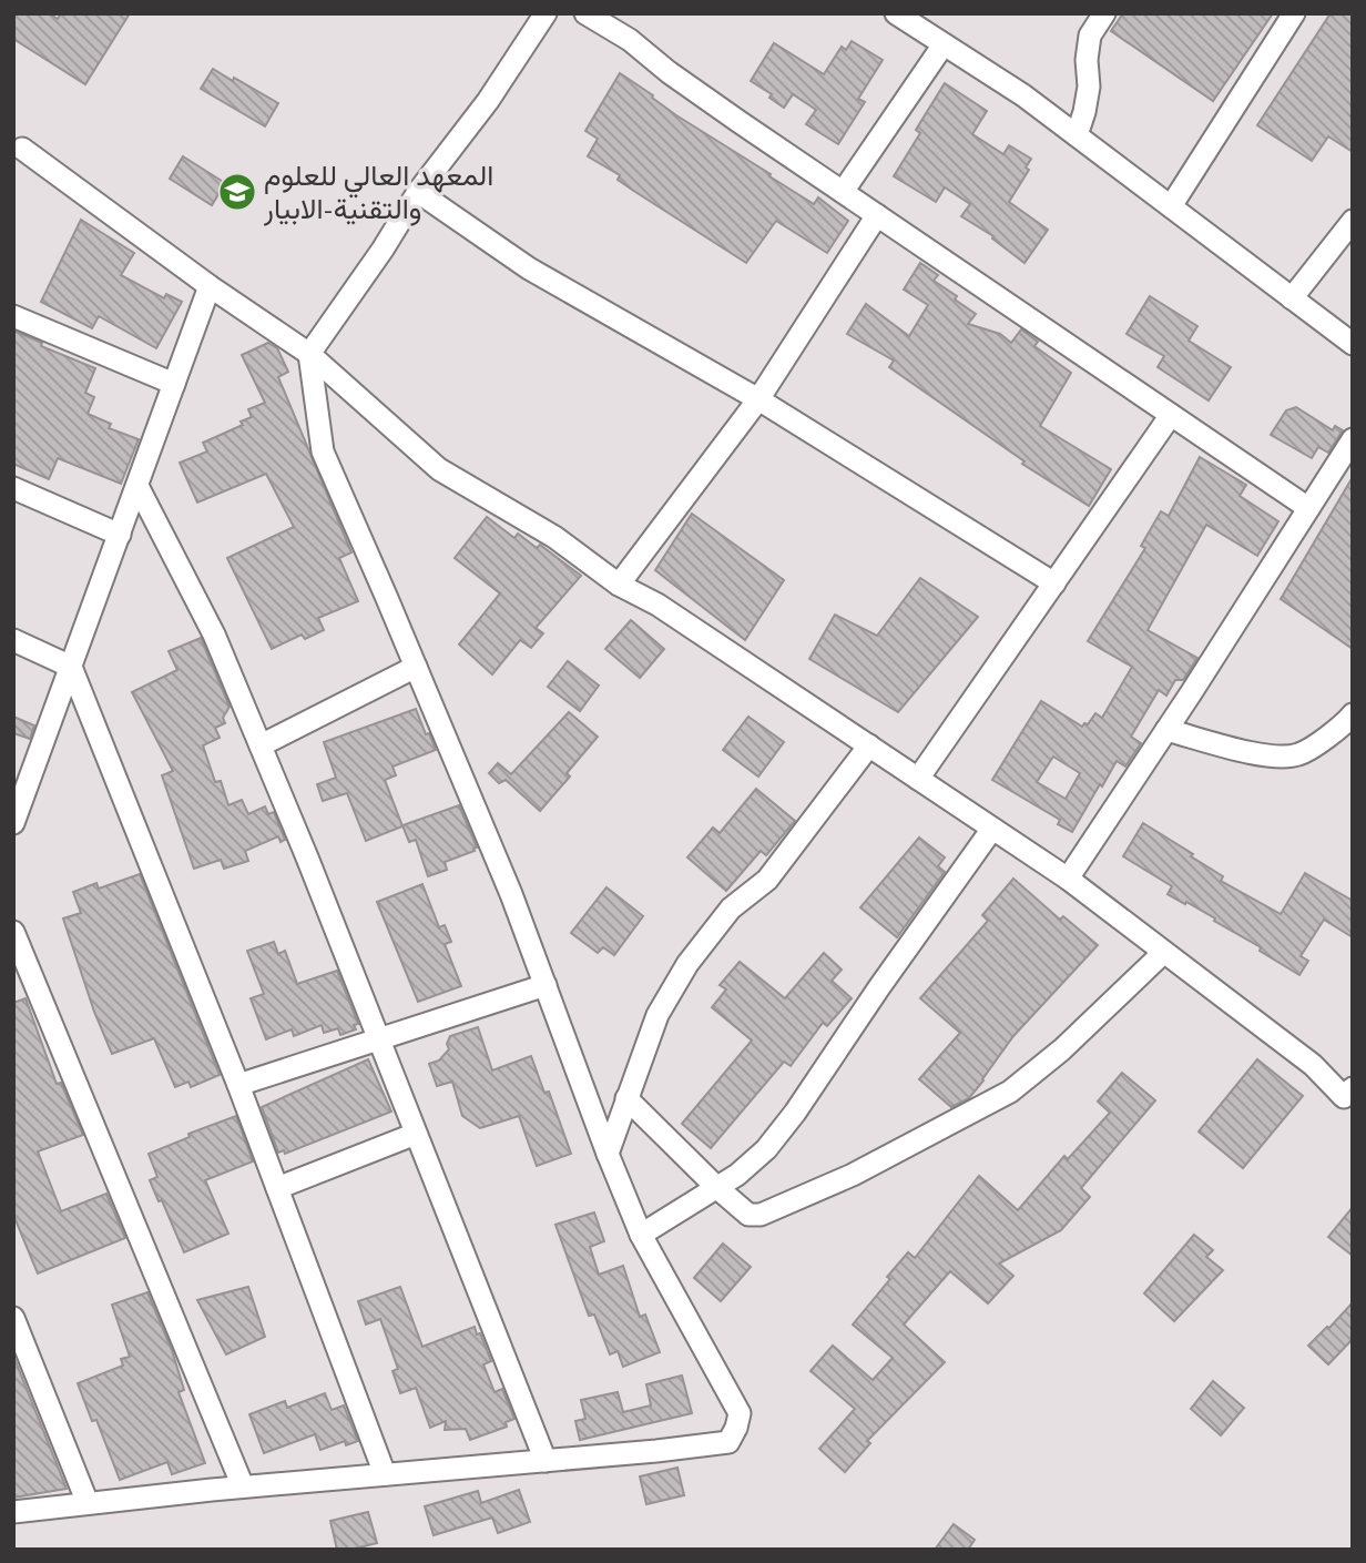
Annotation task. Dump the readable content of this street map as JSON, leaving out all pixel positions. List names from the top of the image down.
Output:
{
  "places": {
    "school or university": ["المعهد العالي للعلوم والتقنية-الابيار"]
  }
}
